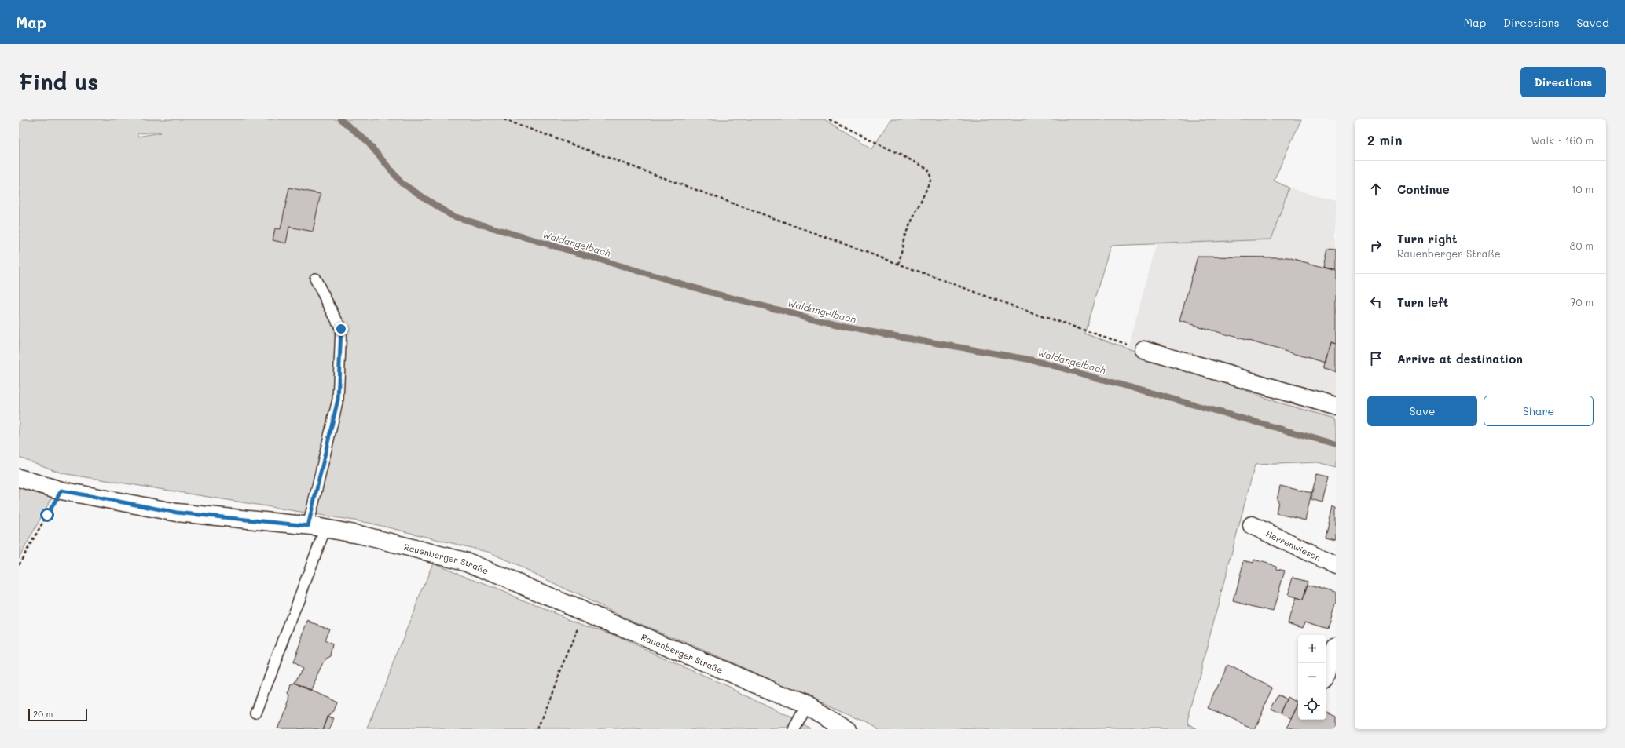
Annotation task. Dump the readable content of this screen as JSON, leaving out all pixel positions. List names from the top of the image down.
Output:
{
  "streets": {
    "street": ["Herrenwiesen", "Rauenberger Straße"]
  },
  "water": ["Waldangelbach"],
  "scale_bar": "20 m",
  "page": {
    "header": "Map",
    "nav": ["Map", "Directions", "Saved"],
    "buttons": [
      "Directions",
      ["Save", "Share"]
    ],
    "title": "Find us",
    "heading": ["2 min", "Walk · 160 m"],
    "list": [
      ["Continue", "10 m"],
      ["Turn right", "Rauenberger Straße", "80 m"],
      ["Turn left", "70 m"],
      "Arrive at destination"
    ],
    "map_buttons": ["+", "−"],
    "scale": "20 m"
  }
}
